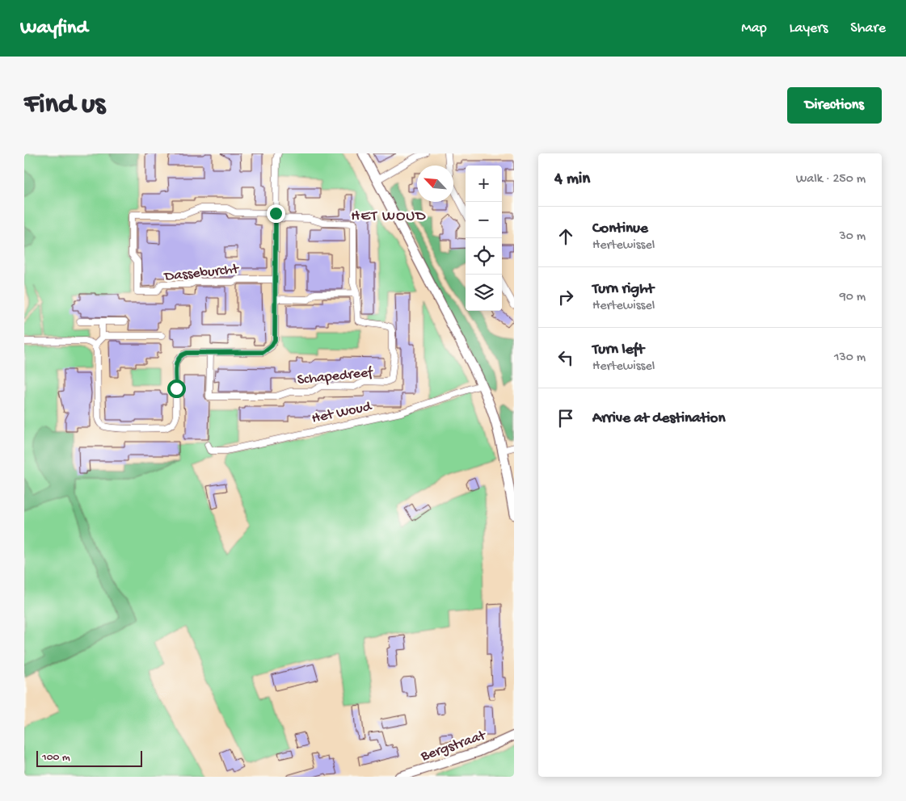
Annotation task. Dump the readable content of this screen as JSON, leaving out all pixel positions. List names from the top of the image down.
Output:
{
  "streets": {
    "street": [
      "Dasseburcht",
      "Schapedreef",
      "Het Woud",
      "Bergstraat"
    ]
  },
  "districts": ["HET WOUD"],
  "scale_bar": "100 m",
  "north": "top left",
  "page": {
    "header": "Wayfind",
    "nav": ["Map", "Layers", "Share"],
    "buttons": "Directions",
    "title": "Find us",
    "heading": ["4 min", "Walk · 250 m"],
    "map_buttons": ["+", "−"],
    "list": [
      ["Continue", "Hertewissel", "30 m"],
      ["Turn right", "Hertewissel", "90 m"],
      ["Turn left", "Hertewissel", "130 m"],
      "Arrive at destination"
    ],
    "scale": "100 m"
  }
}
